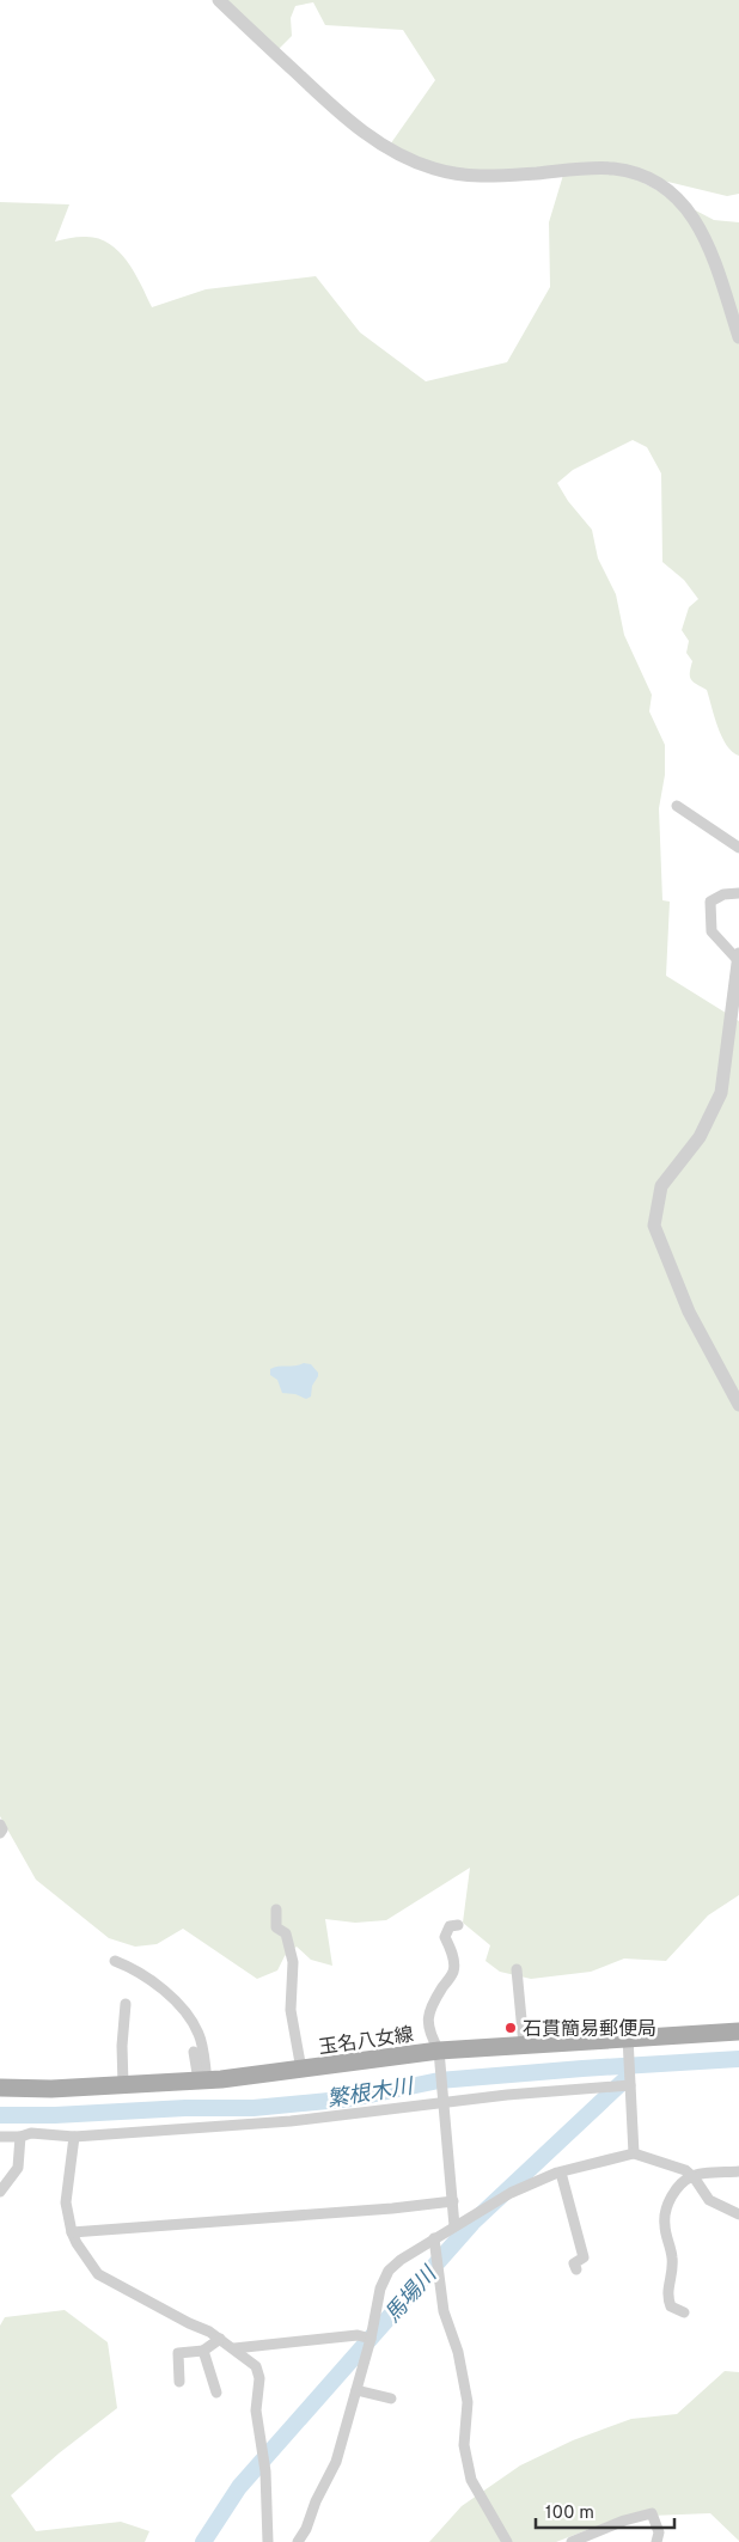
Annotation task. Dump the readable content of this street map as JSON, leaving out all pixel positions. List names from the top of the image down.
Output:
{
  "streets": {
    "main road": ["玉名八女線"]
  },
  "water": ["繁根木川", "馬場川"],
  "places": ["石貫簡易郵便局"],
  "scale_bar": "100 m"
}
